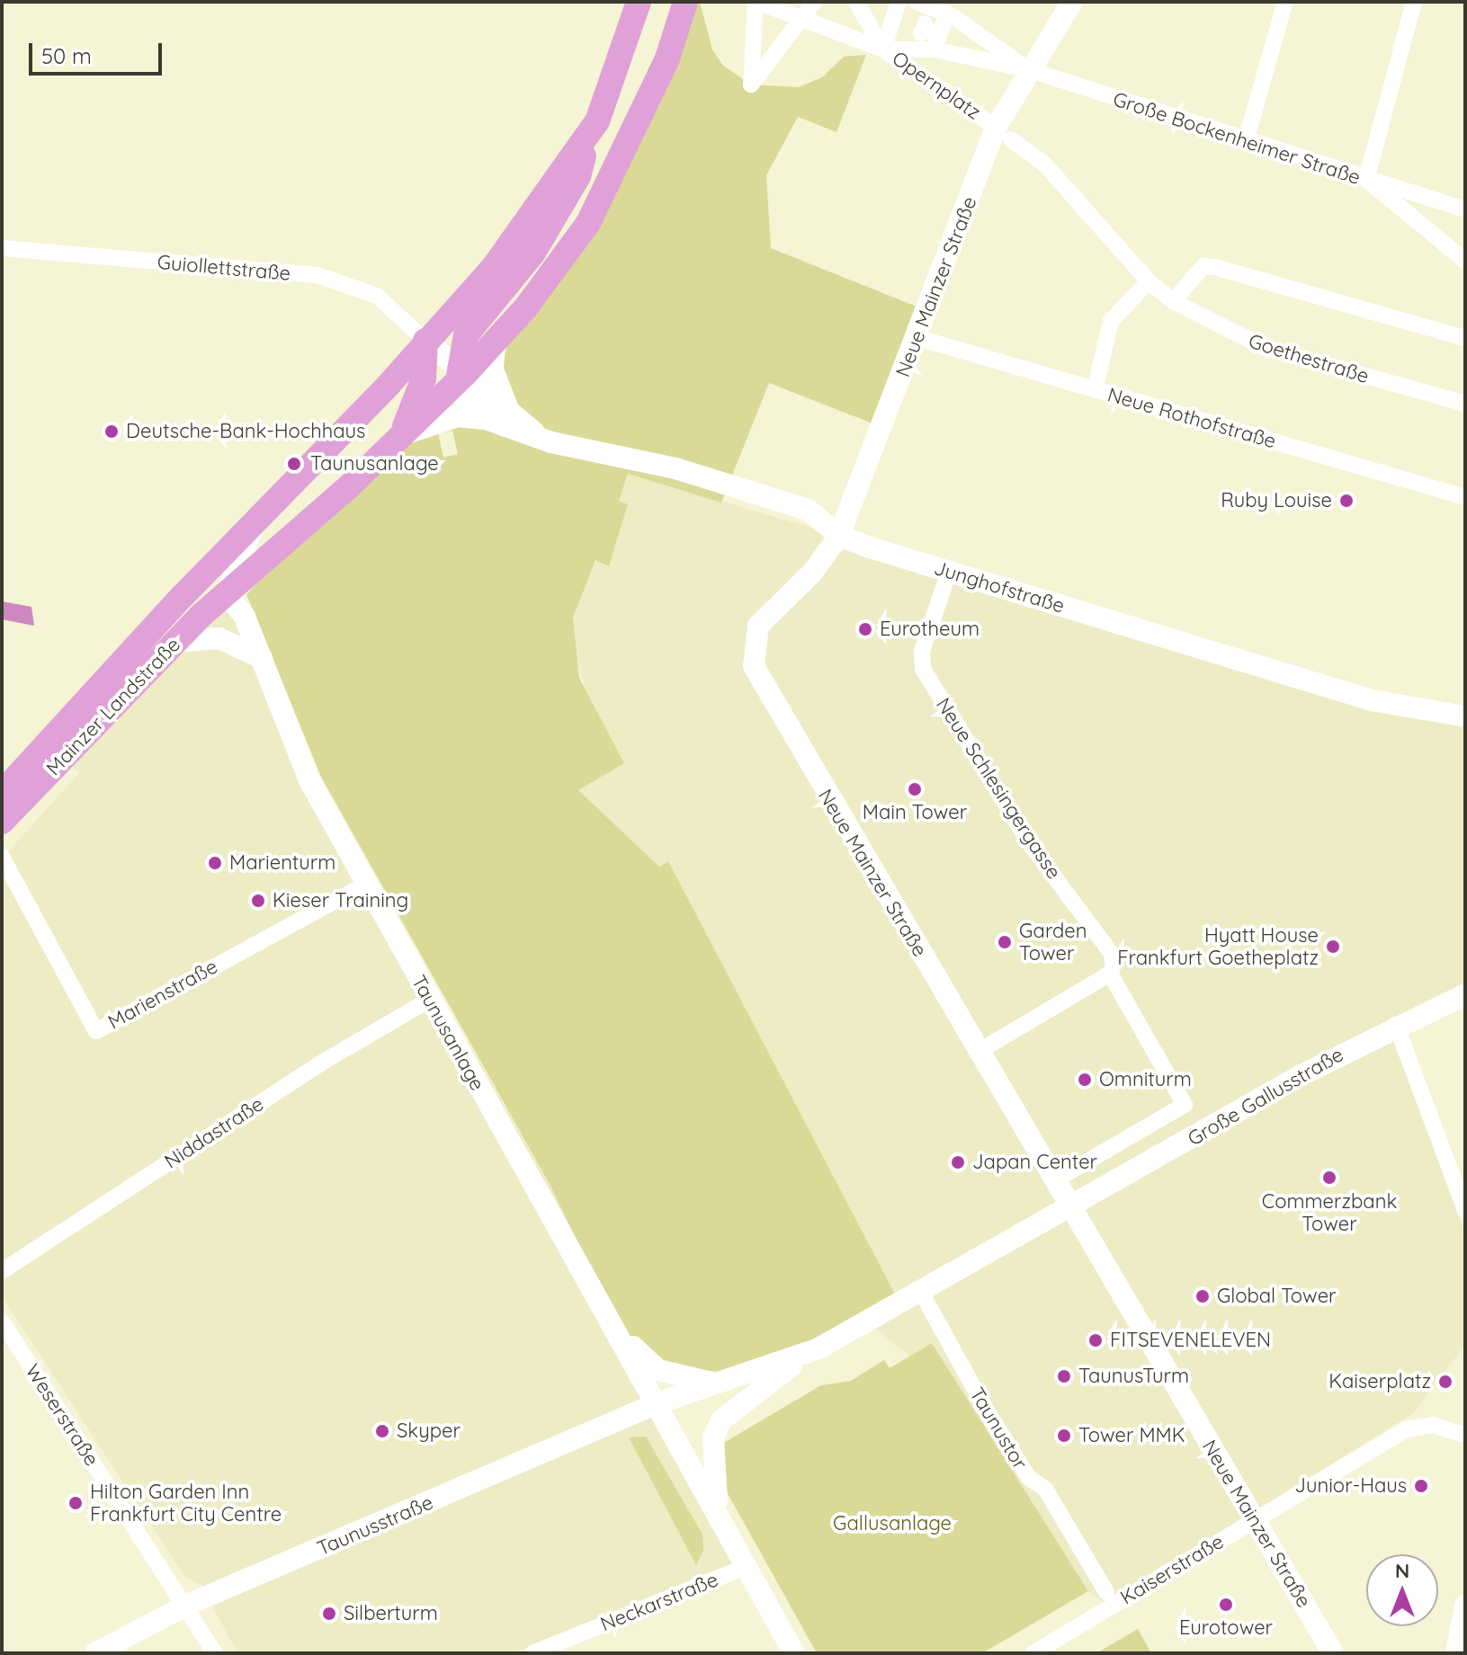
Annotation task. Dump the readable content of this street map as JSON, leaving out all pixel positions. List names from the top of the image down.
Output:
{
  "streets": {
    "main road": [
      "Neue Mainzer Straße",
      "Junghofstraße",
      "Mainzer Landstraße",
      "Taunusanlage",
      "Große Gallusstraße",
      "Taunusstraße"
    ],
    "street": [
      "Opernplatz",
      "Große Bockenheimer Straße",
      "Guiollettstraße",
      "Goethestraße",
      "Neue Rothofstraße",
      "Neue Schlesingergasse",
      "Marienstraße",
      "Niddastraße",
      "Weserstraße",
      "Taunustor",
      "Kaiserstraße",
      "Neckarstraße"
    ]
  },
  "crossings": [
    ["Opernplatz", "Große Bockenheimer Straße"],
    ["Opernplatz", "Neue Mainzer Straße"],
    ["Große Bockenheimer Straße", "Neue Mainzer Straße"],
    ["Neue Mainzer Straße", "Neue Rothofstraße"],
    ["Neue Mainzer Straße", "Junghofstraße"],
    ["Neue Mainzer Straße", "Neue Schlesingergasse"],
    ["Neue Mainzer Straße", "Große Gallusstraße"],
    ["Neue Mainzer Straße", "Kaiserstraße"],
    ["Junghofstraße", "Neue Schlesingergasse"],
    ["Mainzer Landstraße", "Taunusanlage"],
    ["Marienstraße", "Taunusanlage"],
    ["Taunusanlage", "Niddastraße"],
    ["Taunusanlage", "Taunusstraße"],
    ["Weserstraße", "Taunusstraße"]
  ],
  "parks": ["Gallusanlage"],
  "places": [
    "Deutsche-Bank-Hochhaus",
    "Taunusanlage",
    "Ruby Louise",
    "Eurotheum",
    "Main Tower",
    "Marienturm",
    "Kieser Training",
    "Garden Tower",
    "Hyatt House Frankfurt Goetheplatz",
    "Omniturm",
    "Japan Center",
    "Commerzbank Tower",
    "Global Tower",
    "FITSEVENELEVEN",
    "TaunusTurm",
    "Kaiserplatz",
    "Skyper",
    "Tower MMK",
    "Junior-Haus",
    "Hilton Garden Inn Frankfurt City Centre",
    "Eurotower",
    "Silberturm"
  ],
  "scale_bar": "50 m",
  "north": "top"
}
